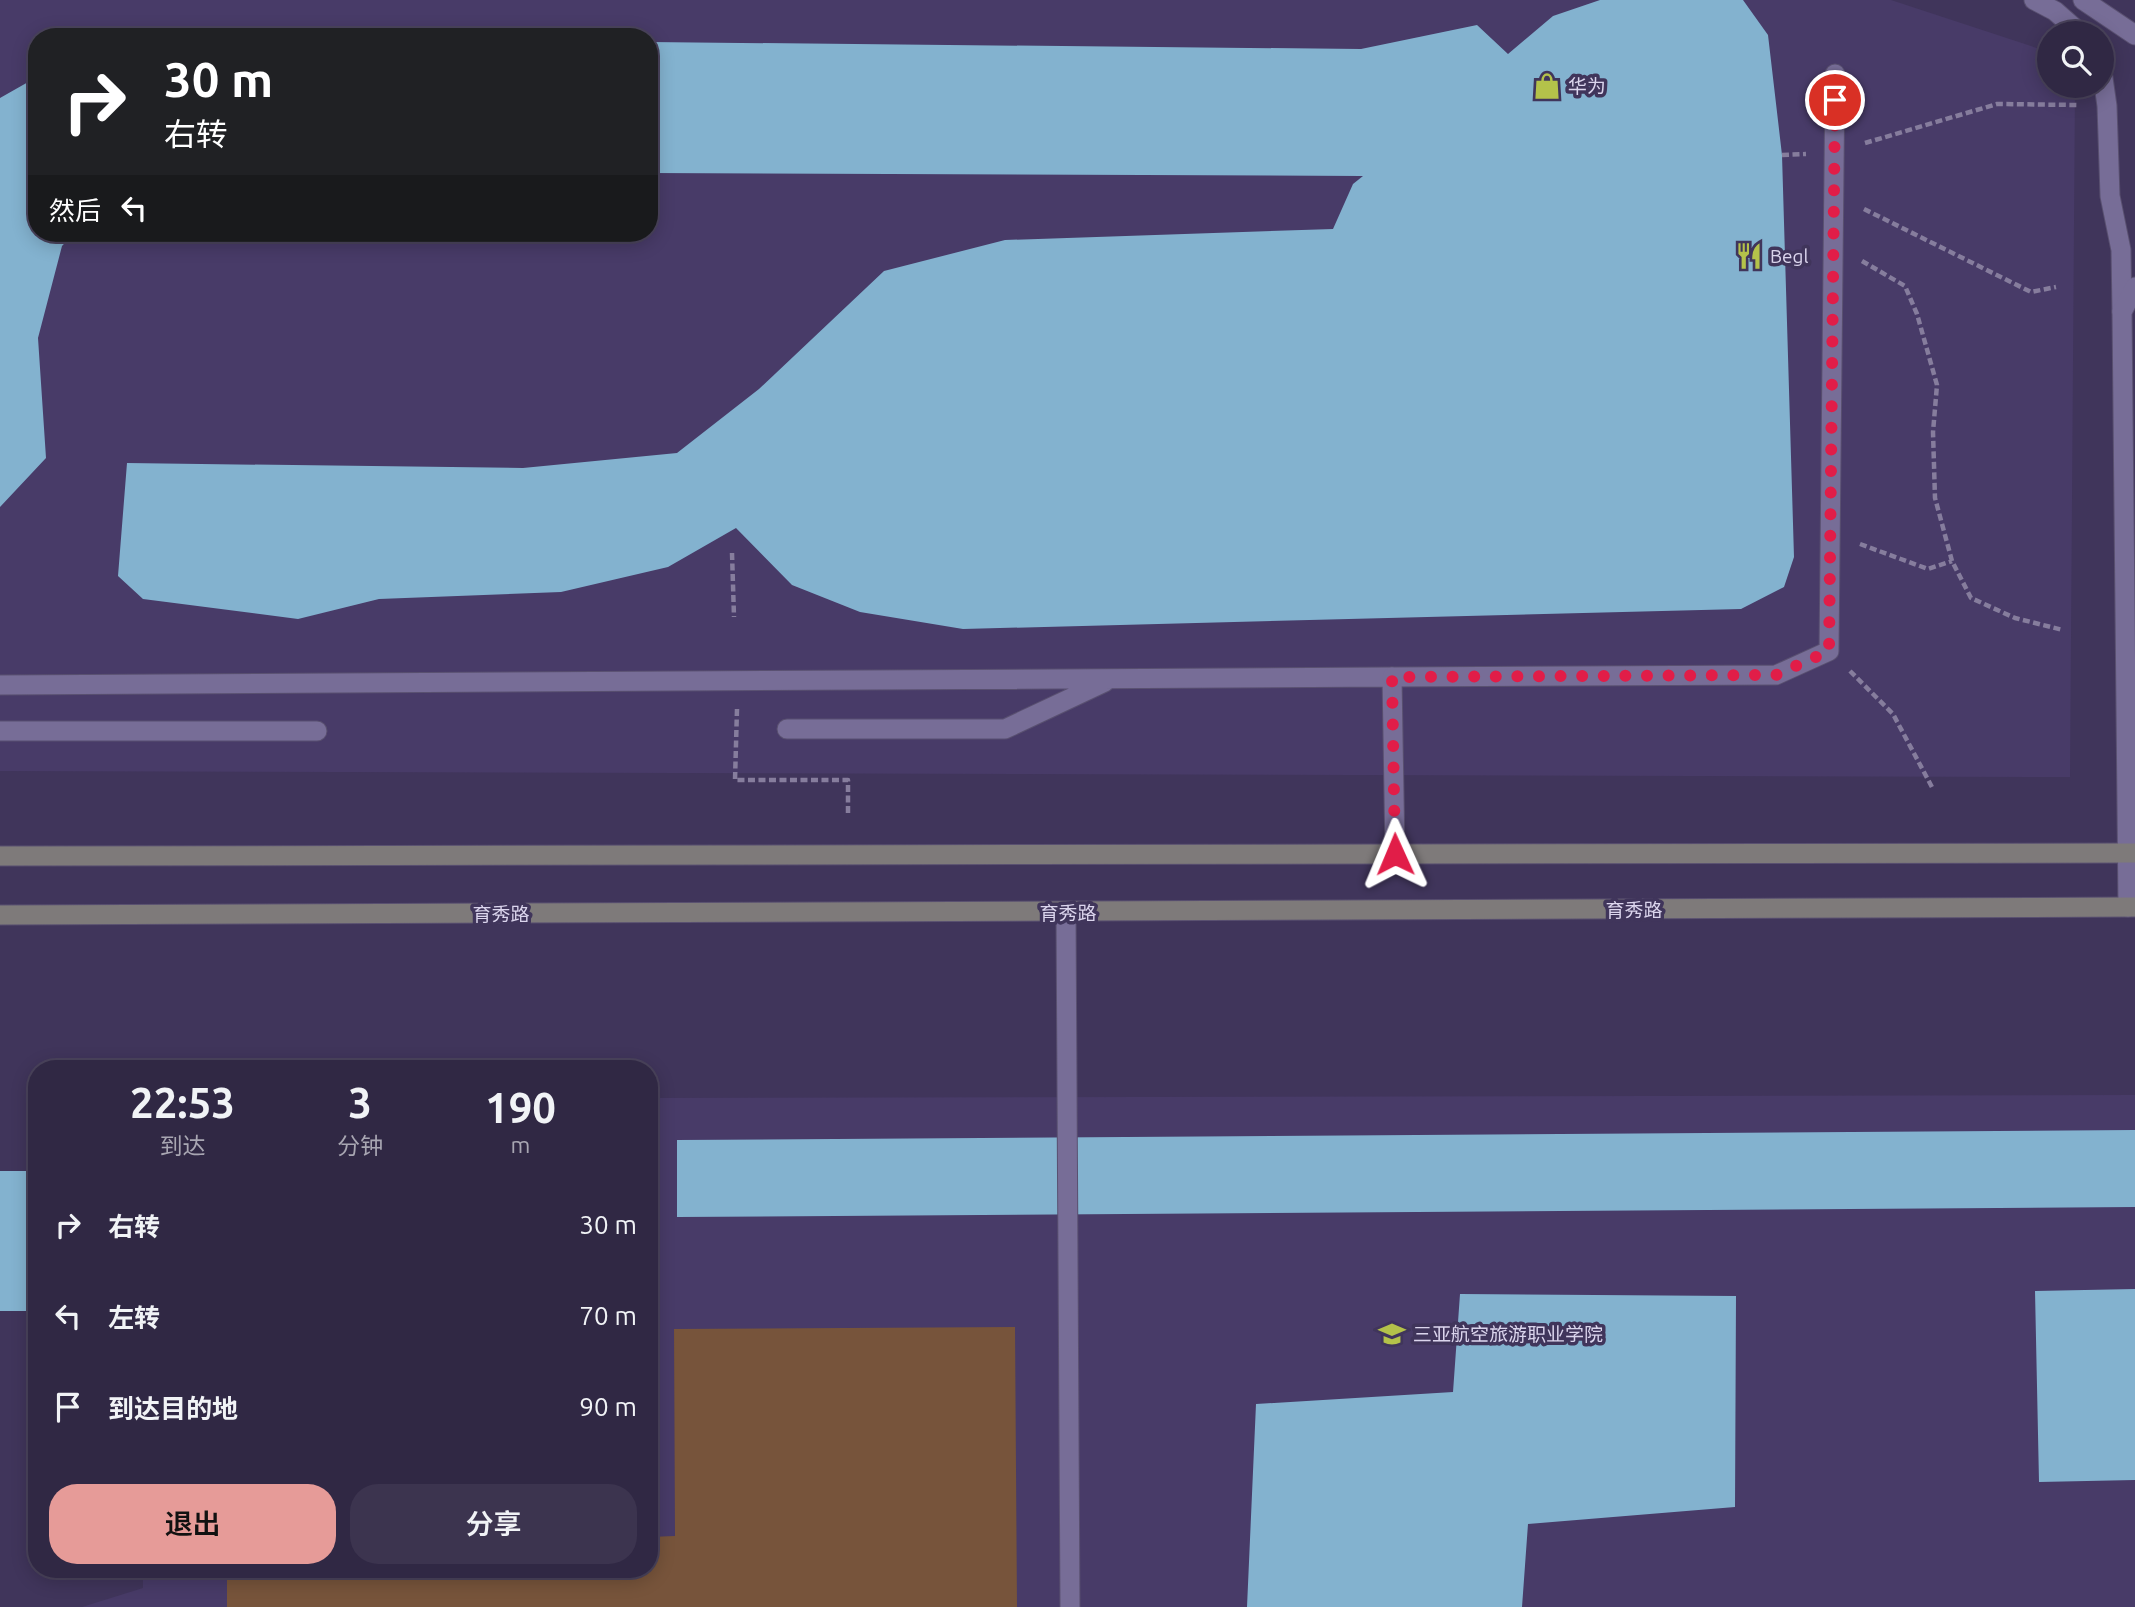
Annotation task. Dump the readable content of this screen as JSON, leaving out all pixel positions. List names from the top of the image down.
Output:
{
  "streets": {
    "main road": ["育秀路"]
  },
  "places": {
    "shop": ["华为"],
    "restaurant": ["Begl"],
    "school or university": ["三亚航空旅游职业学院"]
  },
  "page": {
    "turn": ["30 m", "右转"],
    "then": "然后",
    "eta": [
      "22:53",
      "到达",
      "3",
      "分钟",
      "190",
      "m"
    ],
    "list": [
      {
        "name": "右转",
        "value": "30 m"
      },
      {
        "name": "左转",
        "value": "70 m"
      },
      {
        "name": "到达目的地",
        "value": "90 m"
      }
    ],
    "buttons": ["退出", "分享"]
  }
}
